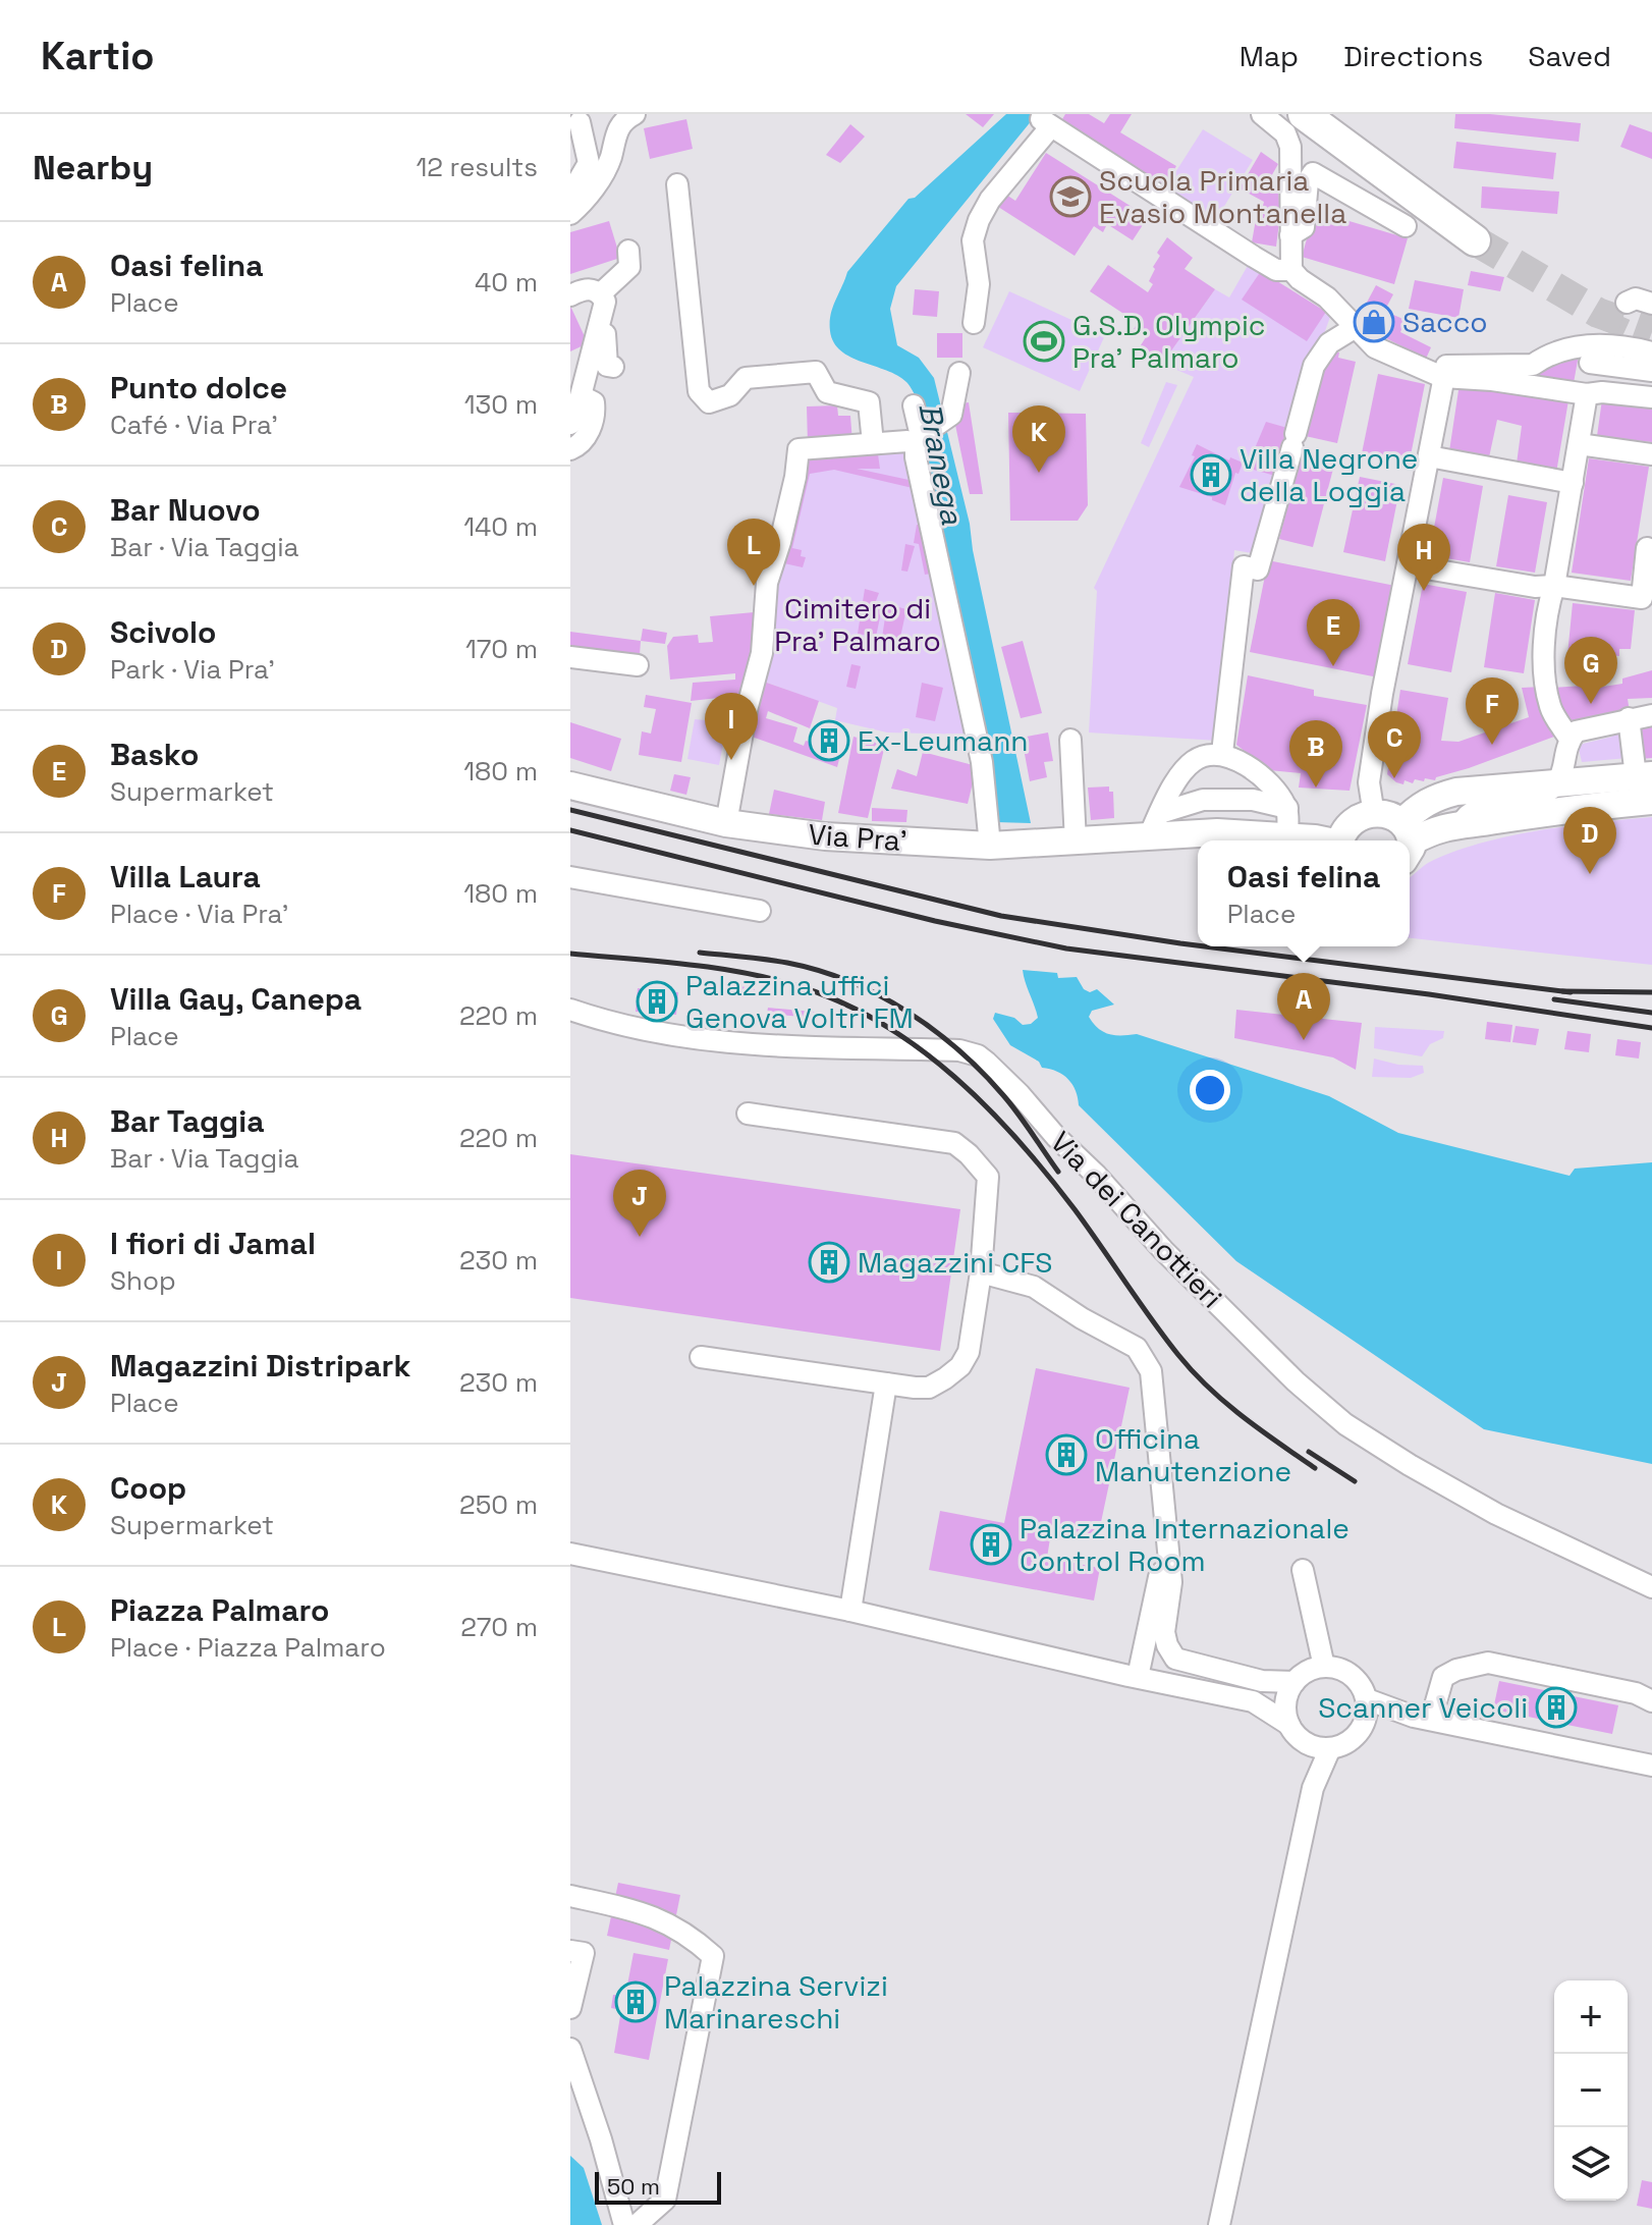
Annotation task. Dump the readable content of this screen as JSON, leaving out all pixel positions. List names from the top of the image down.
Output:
{
  "streets": {
    "main road": ["Via Pra'"],
    "street": ["Via dei Canottieri"]
  },
  "water": ["Branega"],
  "parks": ["Cimitero di Pra' Palmaro"],
  "places": {
    "school or university": ["Scuola Primaria Evasio Montanella"],
    "shop": ["Sacco"],
    "sports": ["G.S.D. Olympic Pra' Palmaro"],
    "building": [
      "Villa Negrone della Loggia",
      "Ex-Leumann",
      "Palazzina uffici Genova Voltri FM",
      "Magazzini CFS",
      "Officina Manutenzione",
      "Palazzina Internazionale Control Room",
      "Scanner Veicoli",
      "Palazzina Servizi Marinareschi"
    ]
  },
  "scale_bar": "50 m",
  "page": {
    "header": "Kartio",
    "nav": ["Map", "Directions", "Saved"],
    "heading": ["Nearby", "12 results"],
    "list": [
      {
        "mark": "A",
        "name": "Oasi felina",
        "note": "Place",
        "value": "40 m"
      },
      {
        "mark": "B",
        "name": "Punto dolce",
        "note": "Café · Via Pra'",
        "value": "130 m"
      },
      {
        "mark": "C",
        "name": "Bar Nuovo",
        "note": "Bar · Via Taggia",
        "value": "140 m"
      },
      {
        "mark": "D",
        "name": "Scivolo",
        "note": "Park · Via Pra'",
        "value": "170 m"
      },
      {
        "mark": "E",
        "name": "Basko",
        "note": "Supermarket",
        "value": "180 m"
      },
      {
        "mark": "F",
        "name": "Villa Laura",
        "note": "Place · Via Pra'",
        "value": "180 m"
      },
      {
        "mark": "G",
        "name": "Villa Gay, Canepa",
        "note": "Place",
        "value": "220 m"
      },
      {
        "mark": "H",
        "name": "Bar Taggia",
        "note": "Bar · Via Taggia",
        "value": "220 m"
      },
      {
        "mark": "I",
        "name": "I fiori di Jamal",
        "note": "Shop",
        "value": "230 m"
      },
      {
        "mark": "J",
        "name": "Magazzini Distripark",
        "note": "Place",
        "value": "230 m"
      },
      {
        "mark": "K",
        "name": "Coop",
        "note": "Supermarket",
        "value": "250 m"
      },
      {
        "mark": "L",
        "name": "Piazza Palmaro",
        "note": "Place · Piazza Palmaro",
        "value": "270 m"
      }
    ],
    "pins": [
      "K",
      "L",
      "H",
      "E",
      "G",
      "F",
      "I",
      "C",
      "B",
      "D",
      "A",
      "J"
    ],
    "popup": ["Oasi felina", "Place"],
    "map_buttons": ["+", "−"],
    "scale": "50 m"
  }
}
